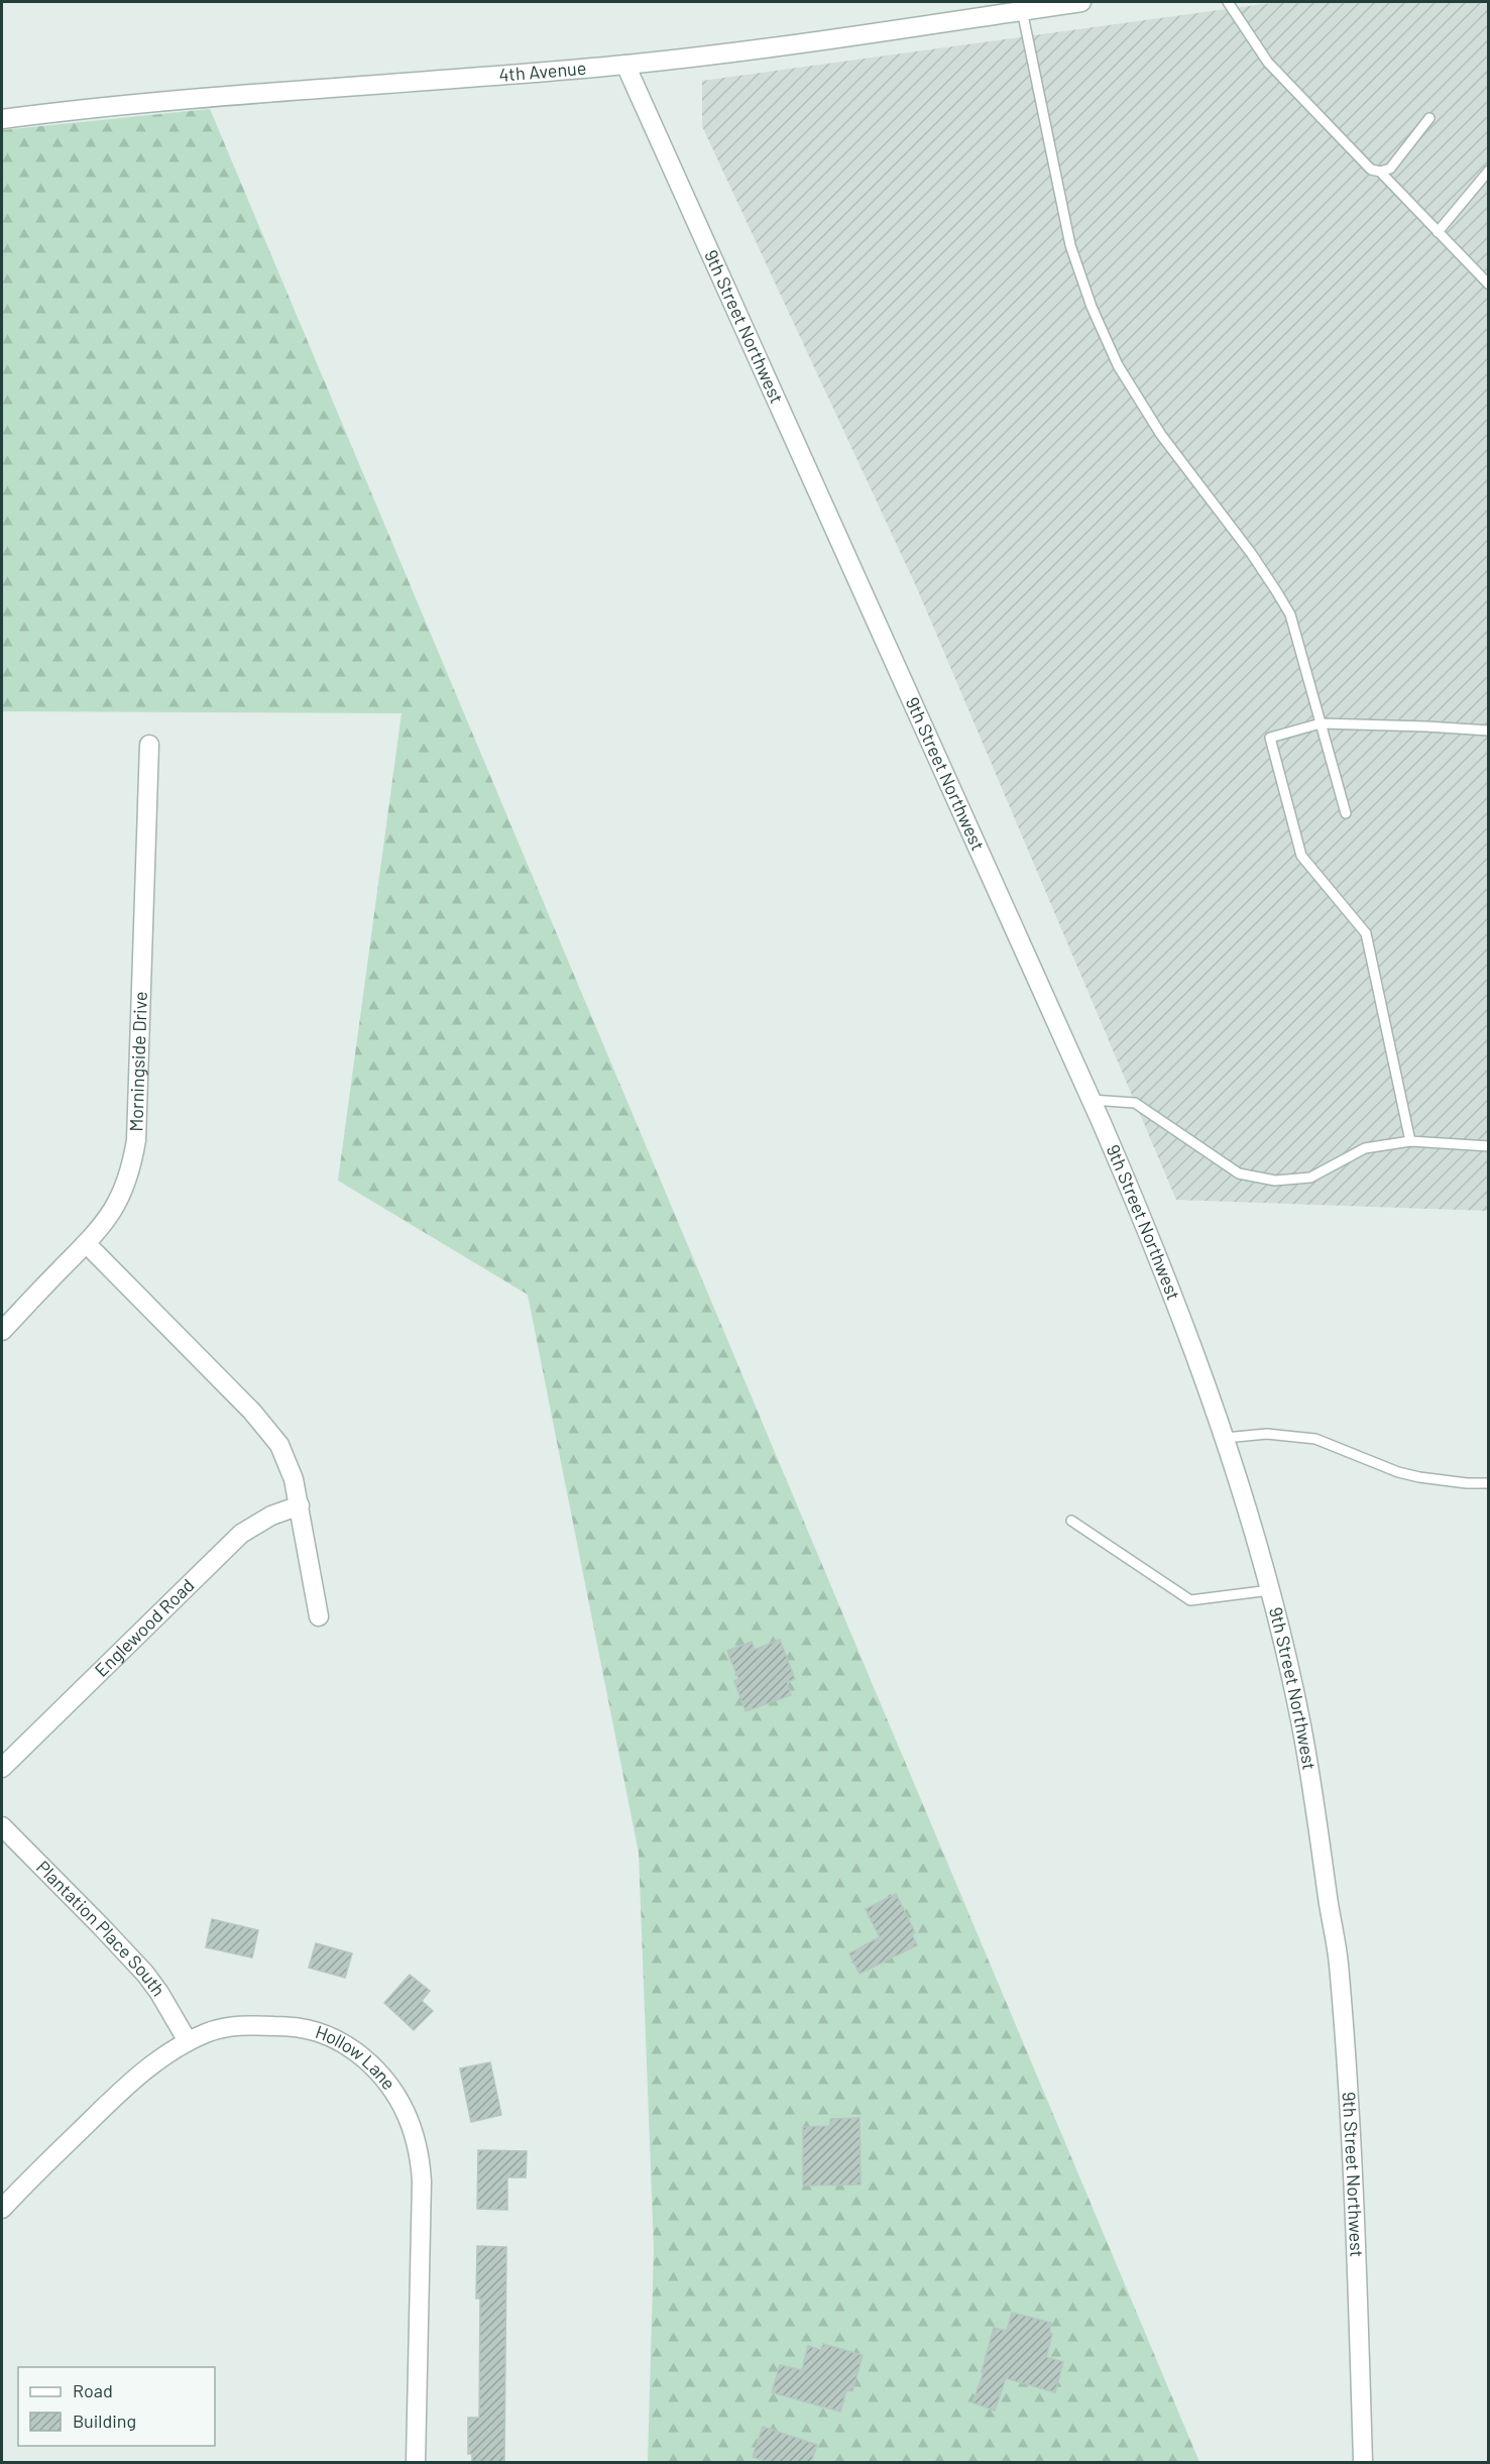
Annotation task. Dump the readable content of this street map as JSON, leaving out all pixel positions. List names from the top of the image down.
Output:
{
  "streets": {
    "street": [
      "4th Avenue",
      "9th Street Northwest",
      "Morningside Drive",
      "Englewood Road",
      "Plantation Place South",
      "Hollow Lane"
    ]
  },
  "crossings": [
    ["4th Avenue", "9th Street Northwest"],
    ["Plantation Place South", "Hollow Lane"]
  ],
  "legend": ["Road", "Building"]
}
